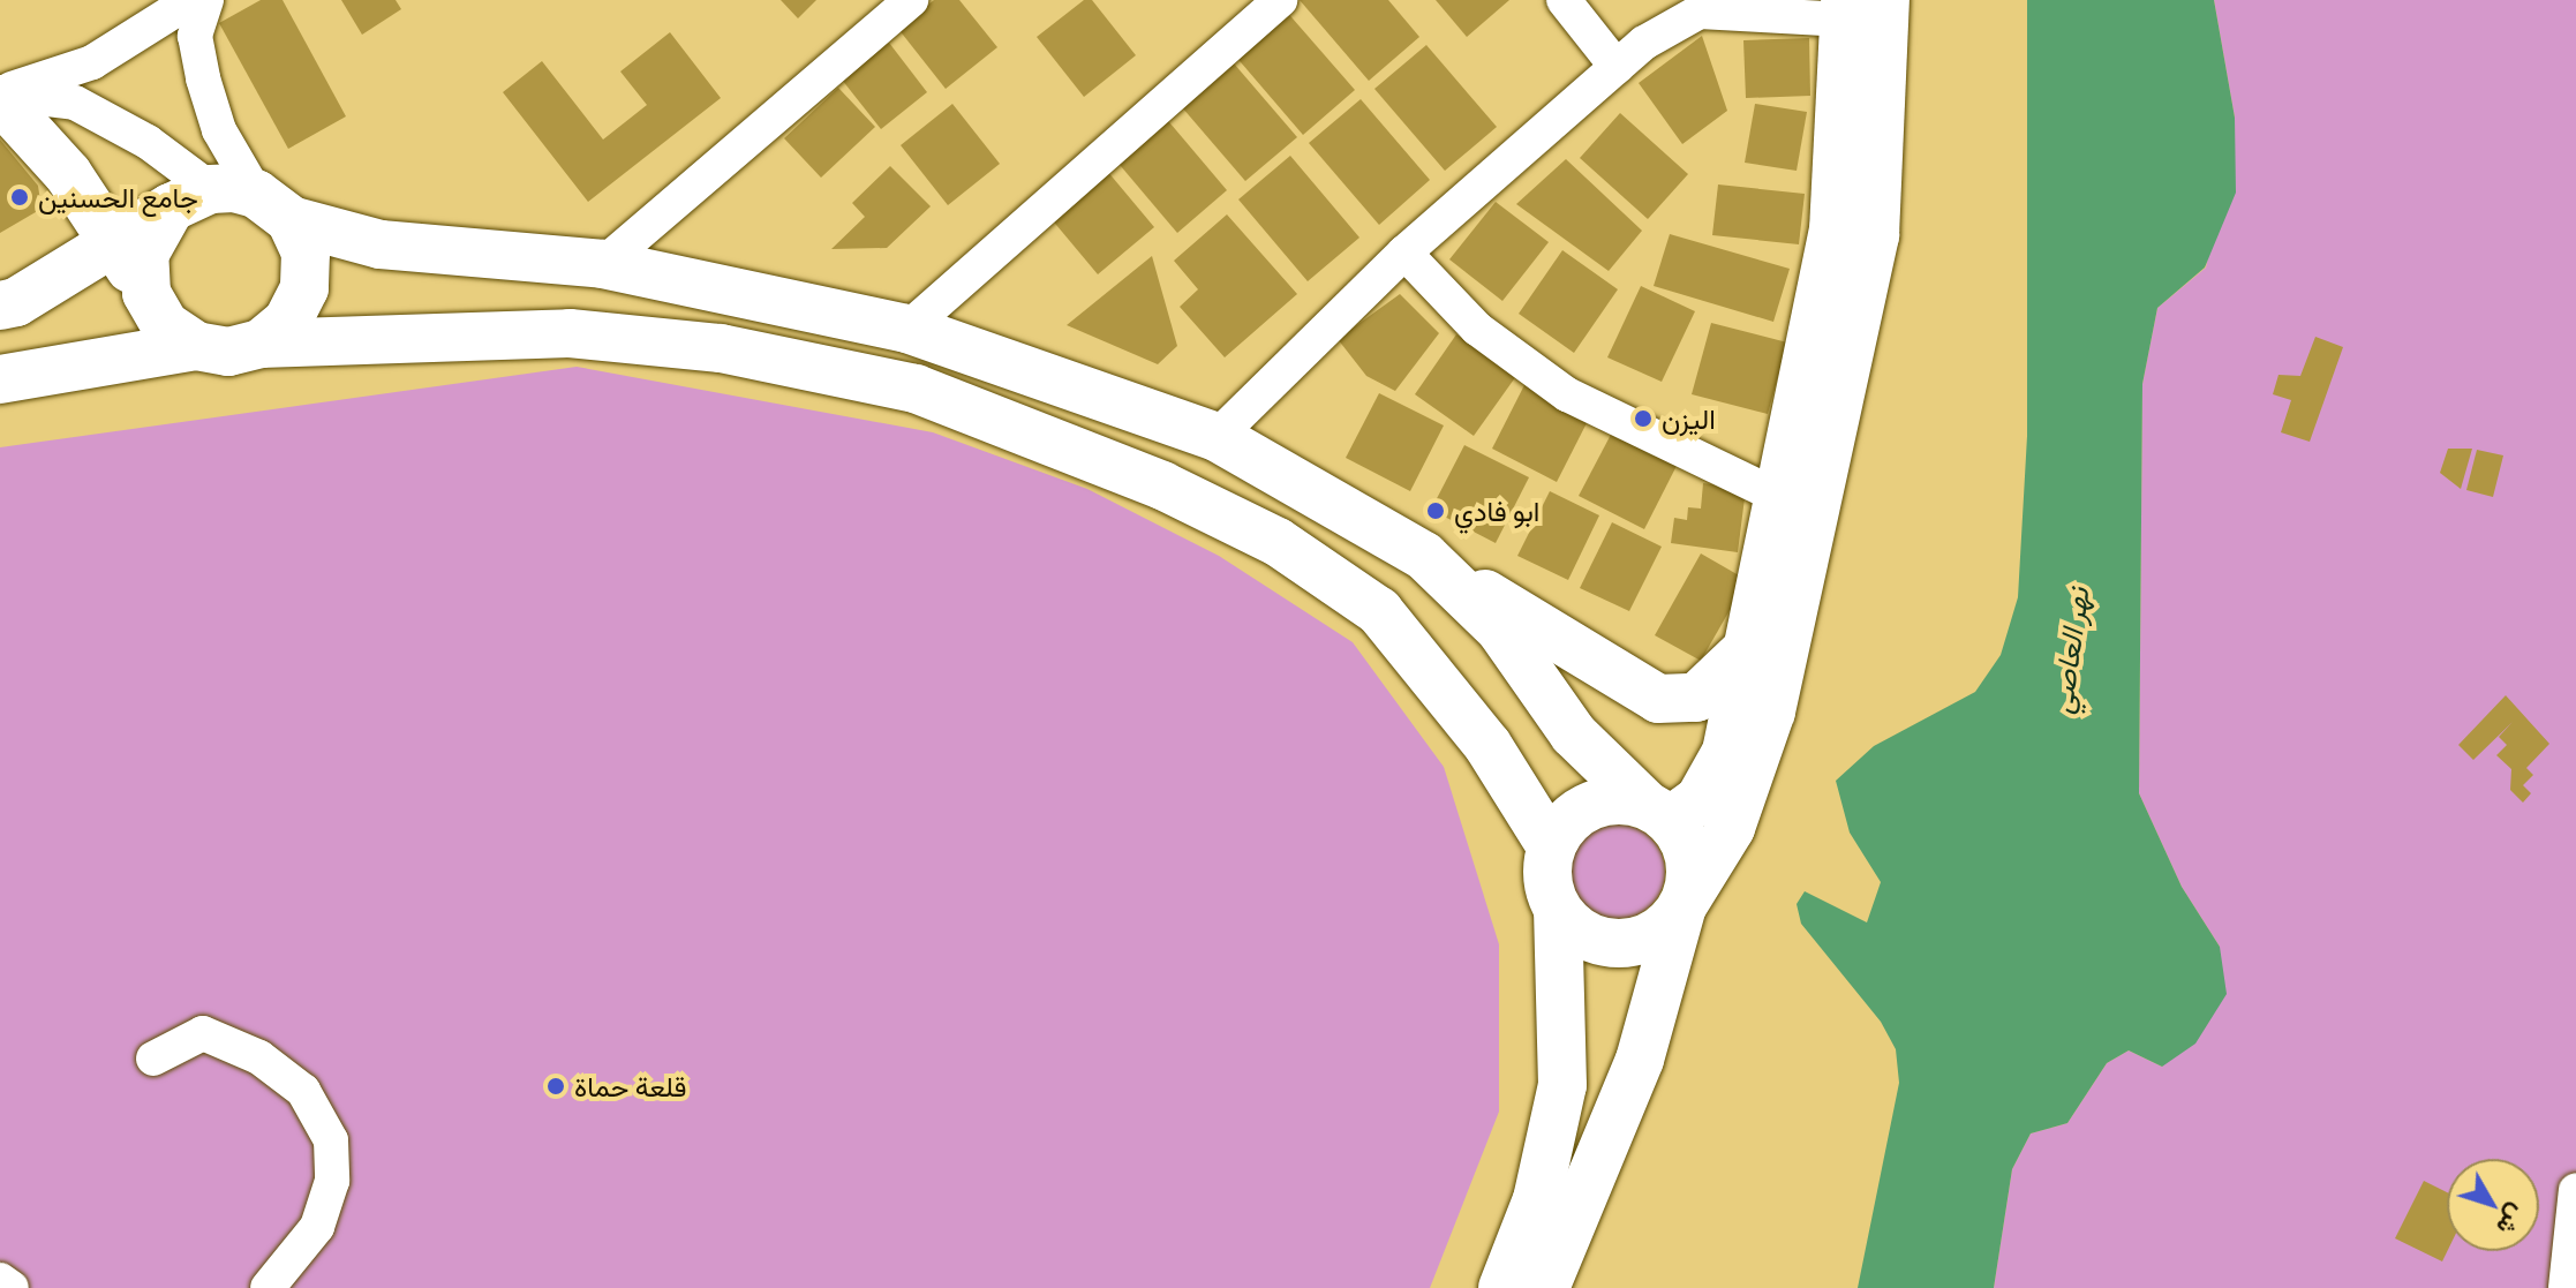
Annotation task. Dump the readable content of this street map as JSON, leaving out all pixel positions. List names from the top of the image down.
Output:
{
  "water": ["نهر العاصي"],
  "places": [
    "جامع الحسنين",
    "اليزن",
    "ابو فادي",
    "قلعة حماة"
  ],
  "north": "bottom right"
}
